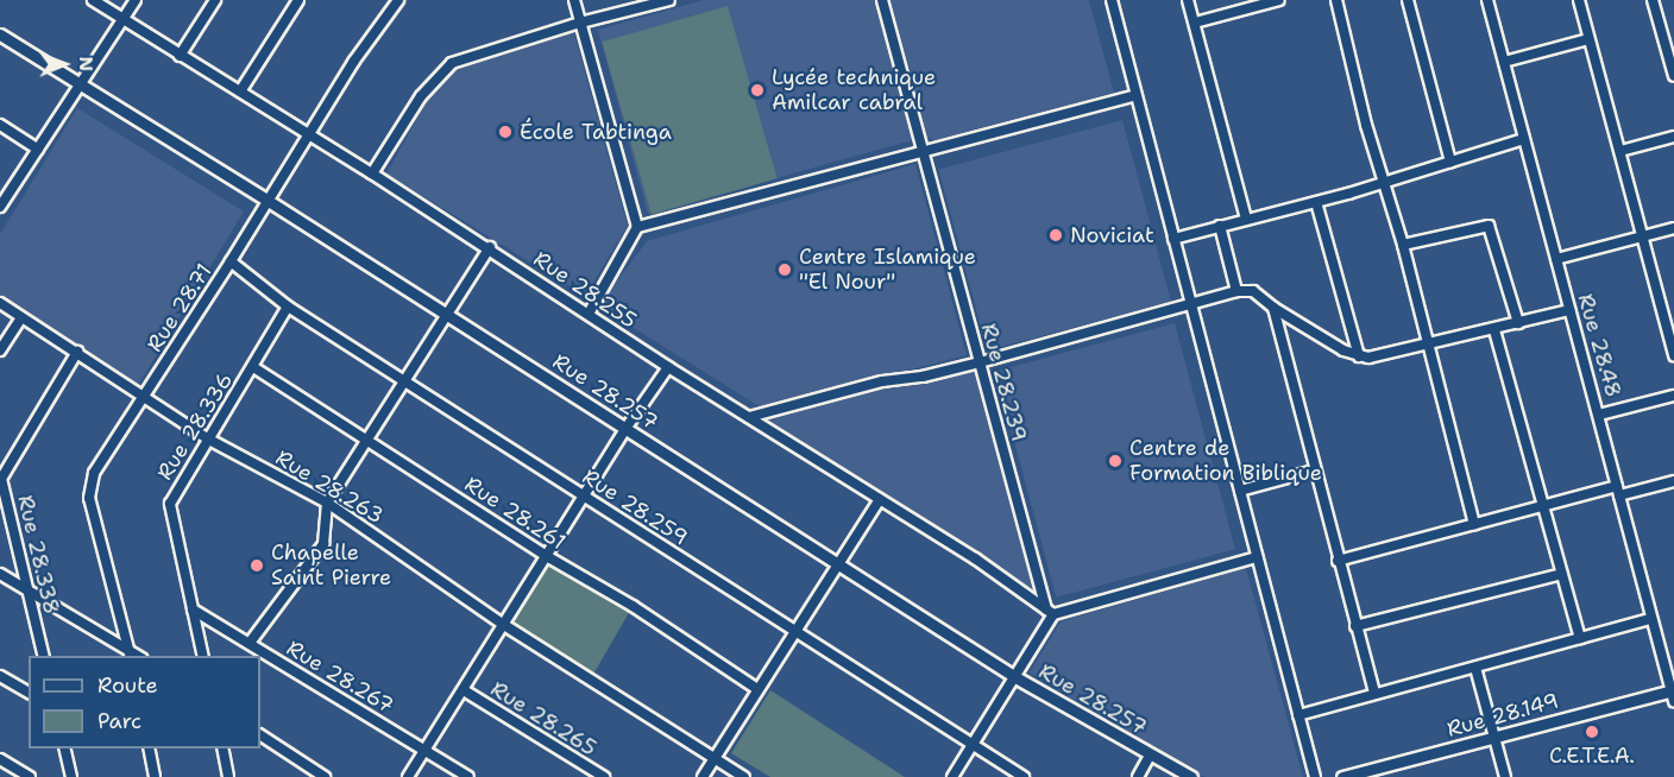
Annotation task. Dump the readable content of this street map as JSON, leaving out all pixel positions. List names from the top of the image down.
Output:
{
  "streets": {
    "street": [
      "Rue 28.255",
      "Rue 28.71",
      "Rue 28.48",
      "Rue 28.239",
      "Rue 28.257",
      "Rue 28.336",
      "Rue 28.263",
      "Rue 28.259",
      "Rue 28.261",
      "Rue 28.338",
      "Rue 28.267",
      "Rue 28.149",
      "Rue 28.265"
    ]
  },
  "crossings": [
    ["Rue 28.255", "Rue 28.71"],
    ["Rue 28.255", "Rue 28.239"],
    ["Rue 28.71", "Rue 28.257"],
    ["Rue 28.71", "Rue 28.263"],
    ["Rue 28.71", "Rue 28.259"],
    ["Rue 28.48", "Rue 28.149"],
    ["Rue 28.336", "Rue 28.263"],
    ["Rue 28.336", "Rue 28.259"],
    ["Rue 28.336", "Rue 28.261"],
    ["Rue 28.336", "Rue 28.267"],
    ["Rue 28.263", "Rue 28.338"]
  ],
  "places": [
    "Lycée technique Amilcar cabral",
    "École Tabtinga",
    "Noviciat",
    "Centre Islamique \"El Nour\"",
    "Centre de Formation Biblique",
    "Chapelle Saint Pierre",
    "C.E.T.E.A."
  ],
  "legend": ["Route", "Parc"],
  "north": "right"
}
